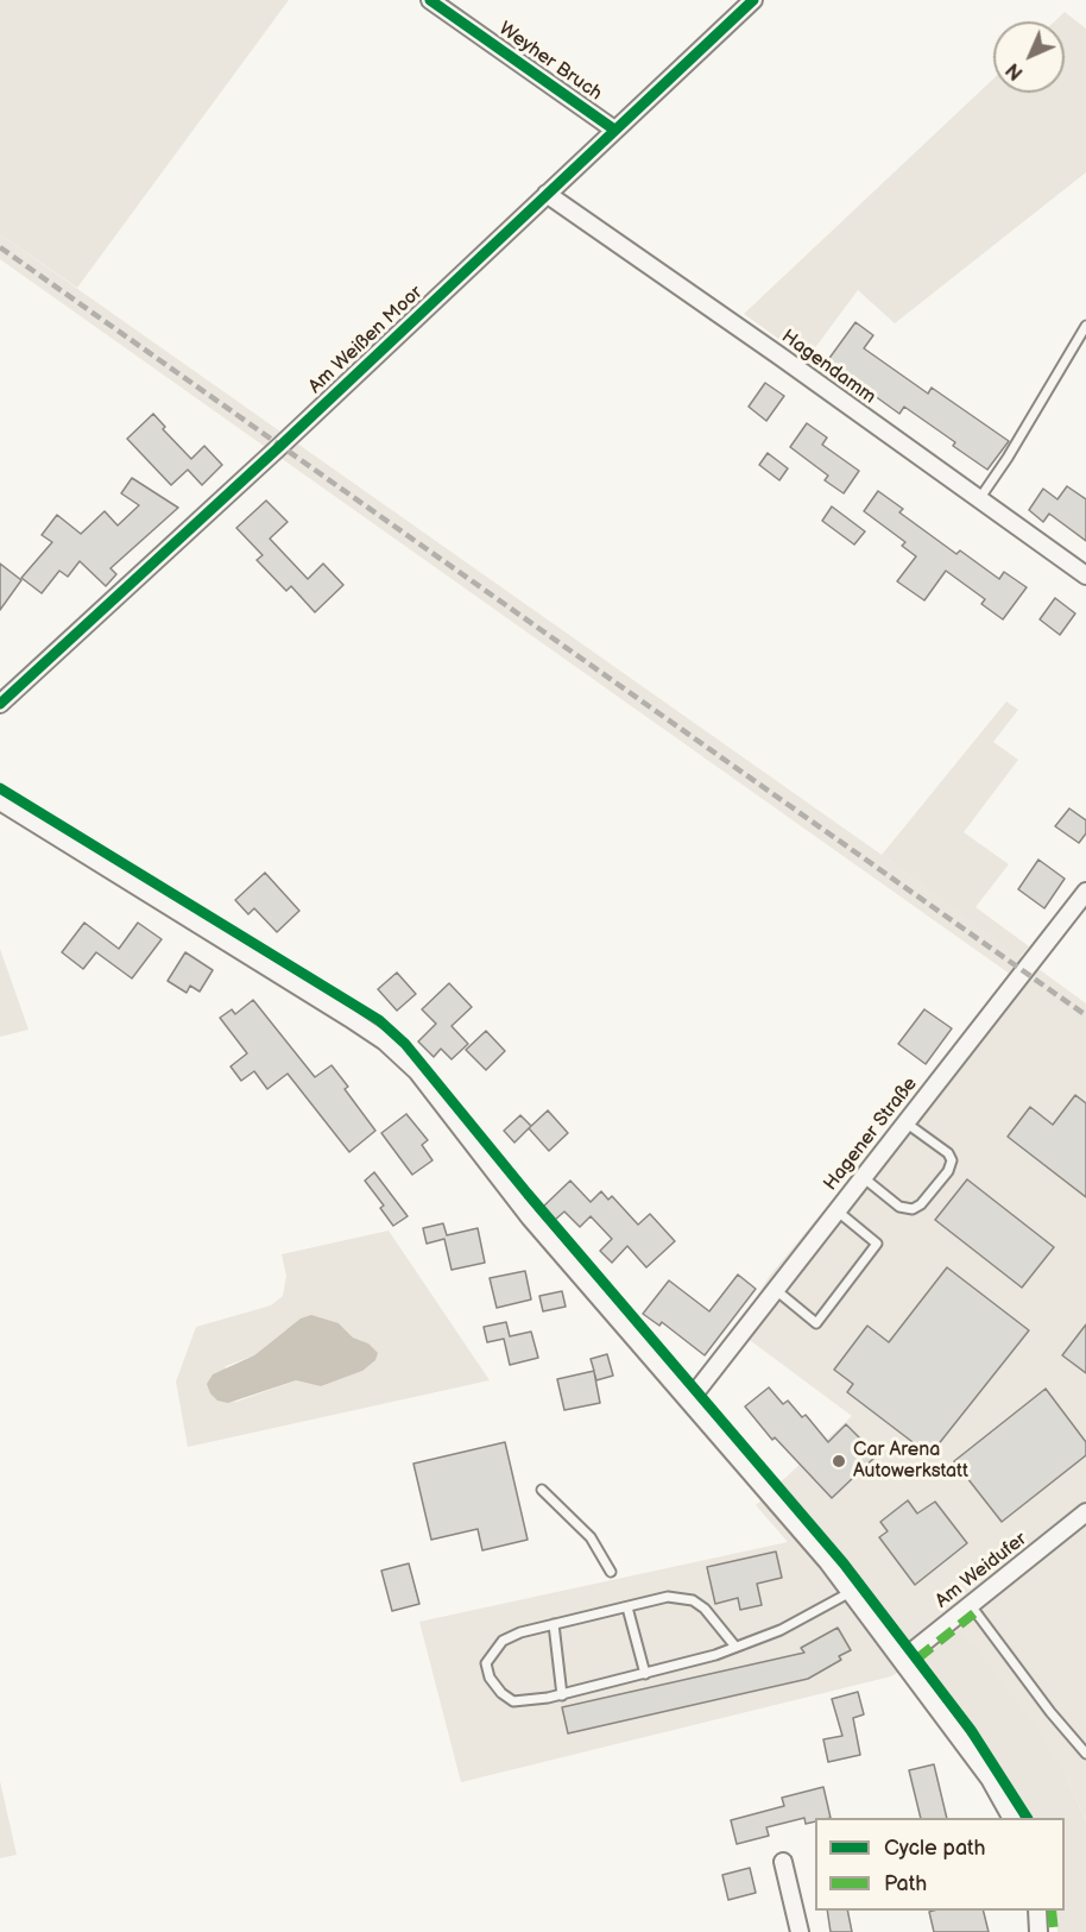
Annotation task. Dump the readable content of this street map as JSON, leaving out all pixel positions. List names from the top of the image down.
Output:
{
  "streets": {
    "street": [
      "Weyher Bruch",
      "Am Weißen Moor",
      "Hagendamm",
      "Hagener Straße",
      "Am Weidufer"
    ]
  },
  "crossings": [
    ["Weyher Bruch", "Am Weißen Moor"],
    ["Am Weißen Moor", "Hagendamm"]
  ],
  "places": ["Car Arena Autowerkstatt"],
  "legend": ["Cycle path", "Path"],
  "north": "bottom left"
}
